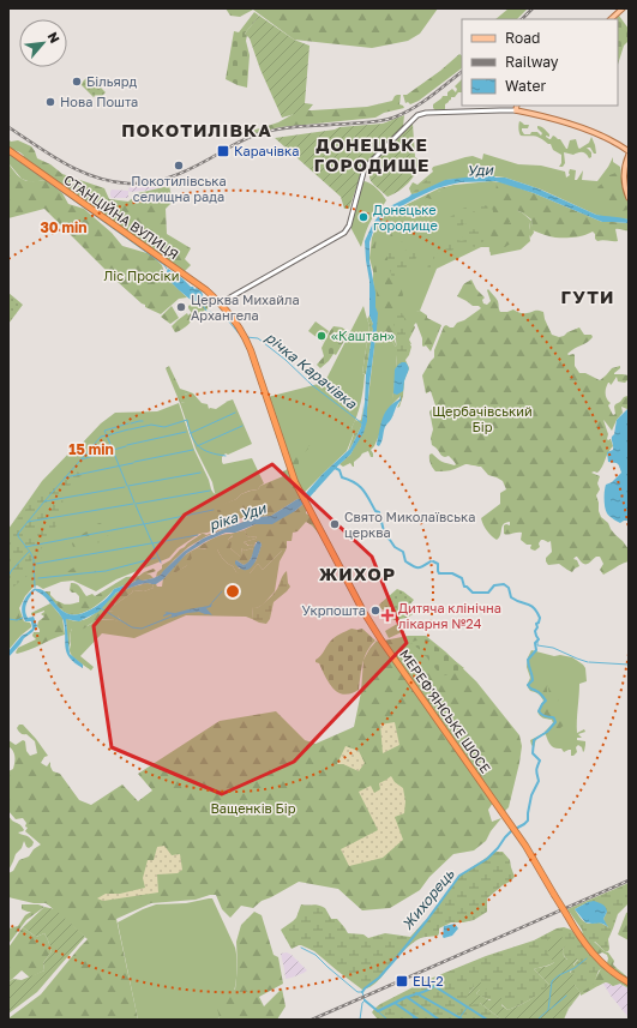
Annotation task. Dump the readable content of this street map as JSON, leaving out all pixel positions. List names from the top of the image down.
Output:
{
  "streets": {
    "highway": ["СТАНЦІЙНА ВУЛИЦЯ", "МЕРЕФ'ЯНСЬКЕ ШОСЕ"]
  },
  "crossings": [
    ["СТАНЦІЙНА ВУЛИЦЯ", "МЕРЕФ'ЯНСЬКЕ ШОСЕ"]
  ],
  "districts": [
    "ПОКОТИЛІВКА",
    "ДОНЕЦЬКЕ ГОРОДИЩЕ",
    "ГУТИ",
    "ЖИХОР"
  ],
  "water": [
    "Уди",
    "річка Карачівка",
    "ріка Уди",
    "Жихорець"
  ],
  "parks": ["Ліс Просіки", "Щербачівський Бір", "Ващенків Бір"],
  "places": {
    "other": [
      "Більярд",
      "Нова Пошта",
      "Покотилівська селищна рада",
      "Донецьке городище",
      "Церква Михайла Архангела",
      "«Каштан»",
      "Свято Миколаївська церква",
      "Укрпошта"
    ],
    "transit": ["Карачівка", "ЕЦ-2"],
    "health": ["Дитяча клінічна лікарня №24"]
  },
  "legend": ["Road", "Railway", "Water"],
  "north": "top right",
  "rings": ["30 min", "15 min"]
}
